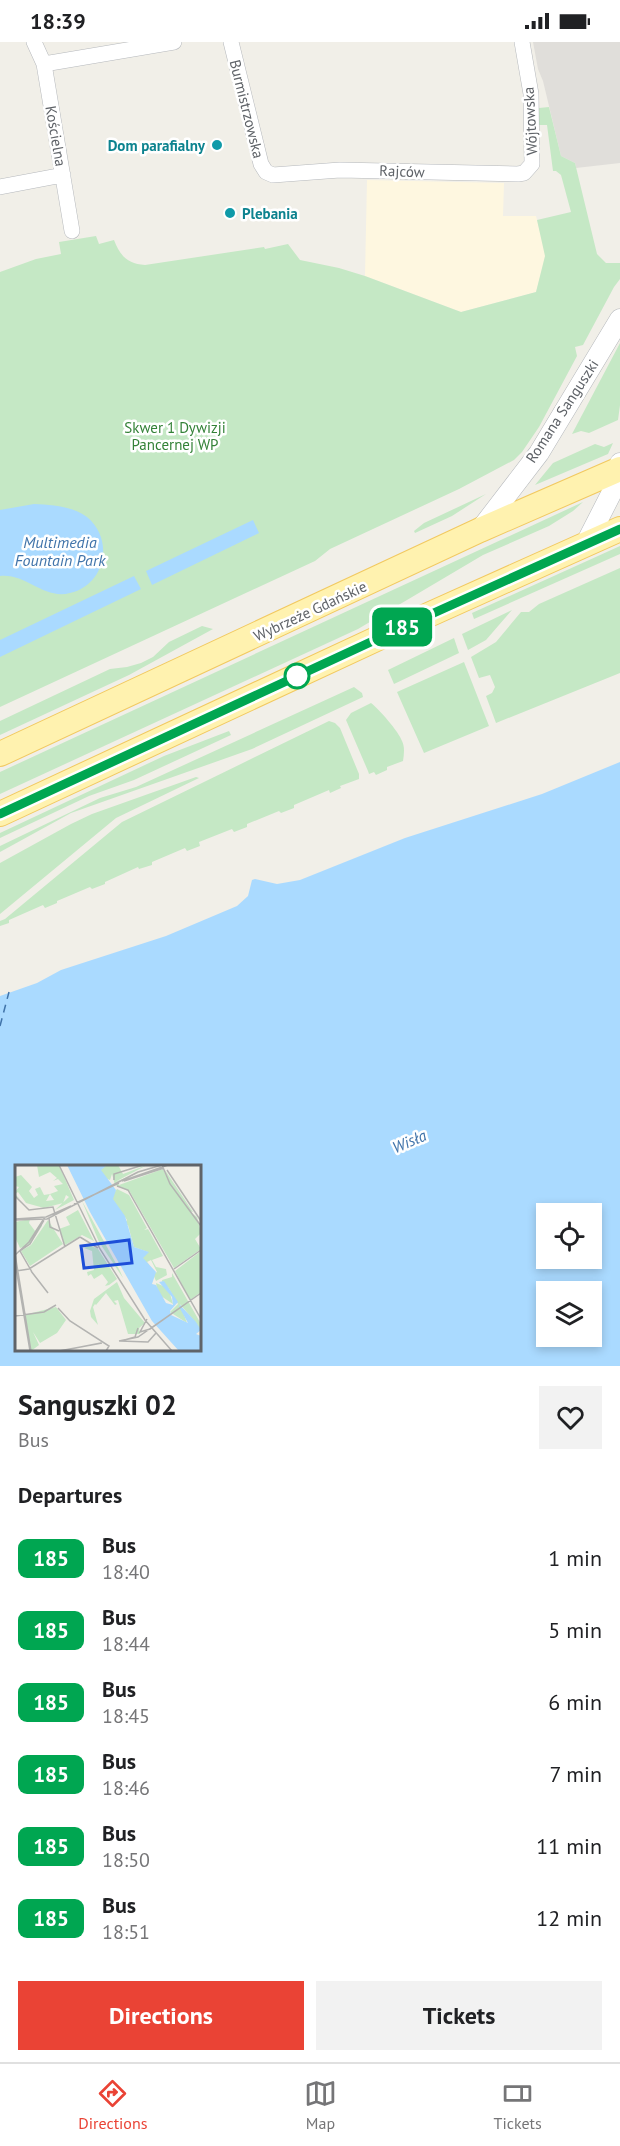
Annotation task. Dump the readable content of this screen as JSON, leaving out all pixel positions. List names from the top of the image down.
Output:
{
  "streets": {
    "main road": ["Wybrzeże Gdańskie"],
    "street": [
      "Burmistrzowska",
      "Wójtowska",
      "Kościelna",
      "Rajców",
      "Romana Sanguszki"
    ]
  },
  "crossings": [
    ["Burmistrzowska", "Rajców"],
    ["Wójtowska", "Rajców"],
    ["Romana Sanguszki", "Wybrzeże Gdańskie"]
  ],
  "water": ["Multimedia Fountain Park", "Wisła"],
  "parks": ["Skwer 1 Dywizji Pancernej WP"],
  "places": ["Dom parafialny", "Plebania"],
  "lines": ["bus line 185"],
  "page": {
    "status": "18:39",
    "on_map": "185",
    "heading": [
      ["Sanguszki 02", "Bus"],
      "Departures"
    ],
    "list": [
      {
        "mark": "185",
        "name": "Bus",
        "note": "18:40",
        "value": "1 min"
      },
      {
        "mark": "185",
        "name": "Bus",
        "note": "18:44",
        "value": "5 min"
      },
      {
        "mark": "185",
        "name": "Bus",
        "note": "18:45",
        "value": "6 min"
      },
      {
        "mark": "185",
        "name": "Bus",
        "note": "18:46",
        "value": "7 min"
      },
      {
        "mark": "185",
        "name": "Bus",
        "note": "18:50",
        "value": "11 min"
      },
      {
        "mark": "185",
        "name": "Bus",
        "note": "18:51",
        "value": "12 min"
      }
    ],
    "buttons": ["Directions", "Tickets"],
    "tabs": ["Directions", "Map", "Tickets"]
  }
}
